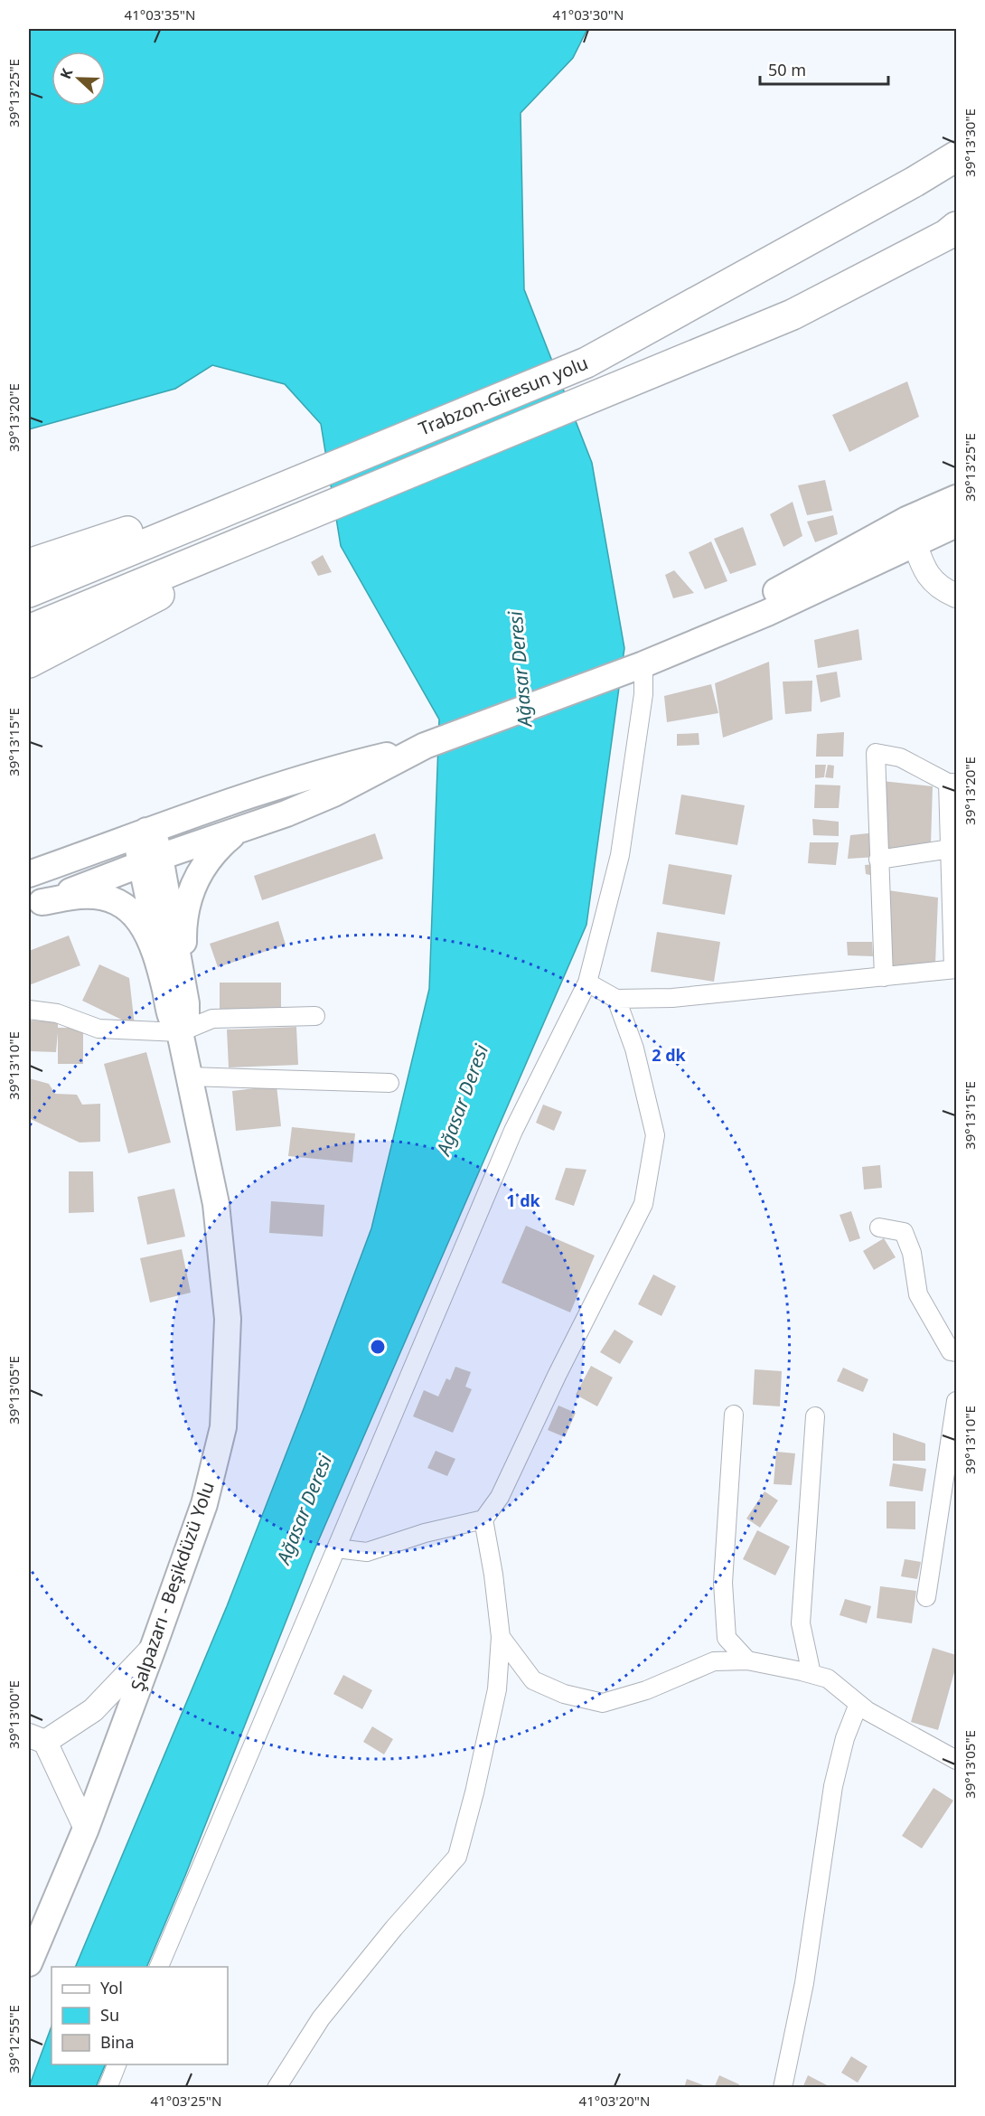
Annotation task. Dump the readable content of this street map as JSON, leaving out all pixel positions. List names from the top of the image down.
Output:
{
  "streets": {
    "highway": ["Trabzon-Giresun yolu"],
    "main road": ["Şalpazarı - Beşikdüzü Yolu"]
  },
  "water": ["Ağasar Deresi"],
  "legend": ["Yol", "Su", "Bina"],
  "scale_bar": "50 m",
  "north": "left",
  "coordinates": [
    "41°03'35\"N",
    "41°03'30\"N",
    "39°13'25\"E",
    "39°13'30\"E",
    "39°13'20\"E",
    "39°13'15\"E",
    "39°13'10\"E",
    "39°13'05\"E",
    "39°13'00\"E",
    "39°12'55\"E",
    "41°03'25\"N",
    "41°03'20\"N"
  ],
  "rings": ["2 dk", "1 dk"]
}
